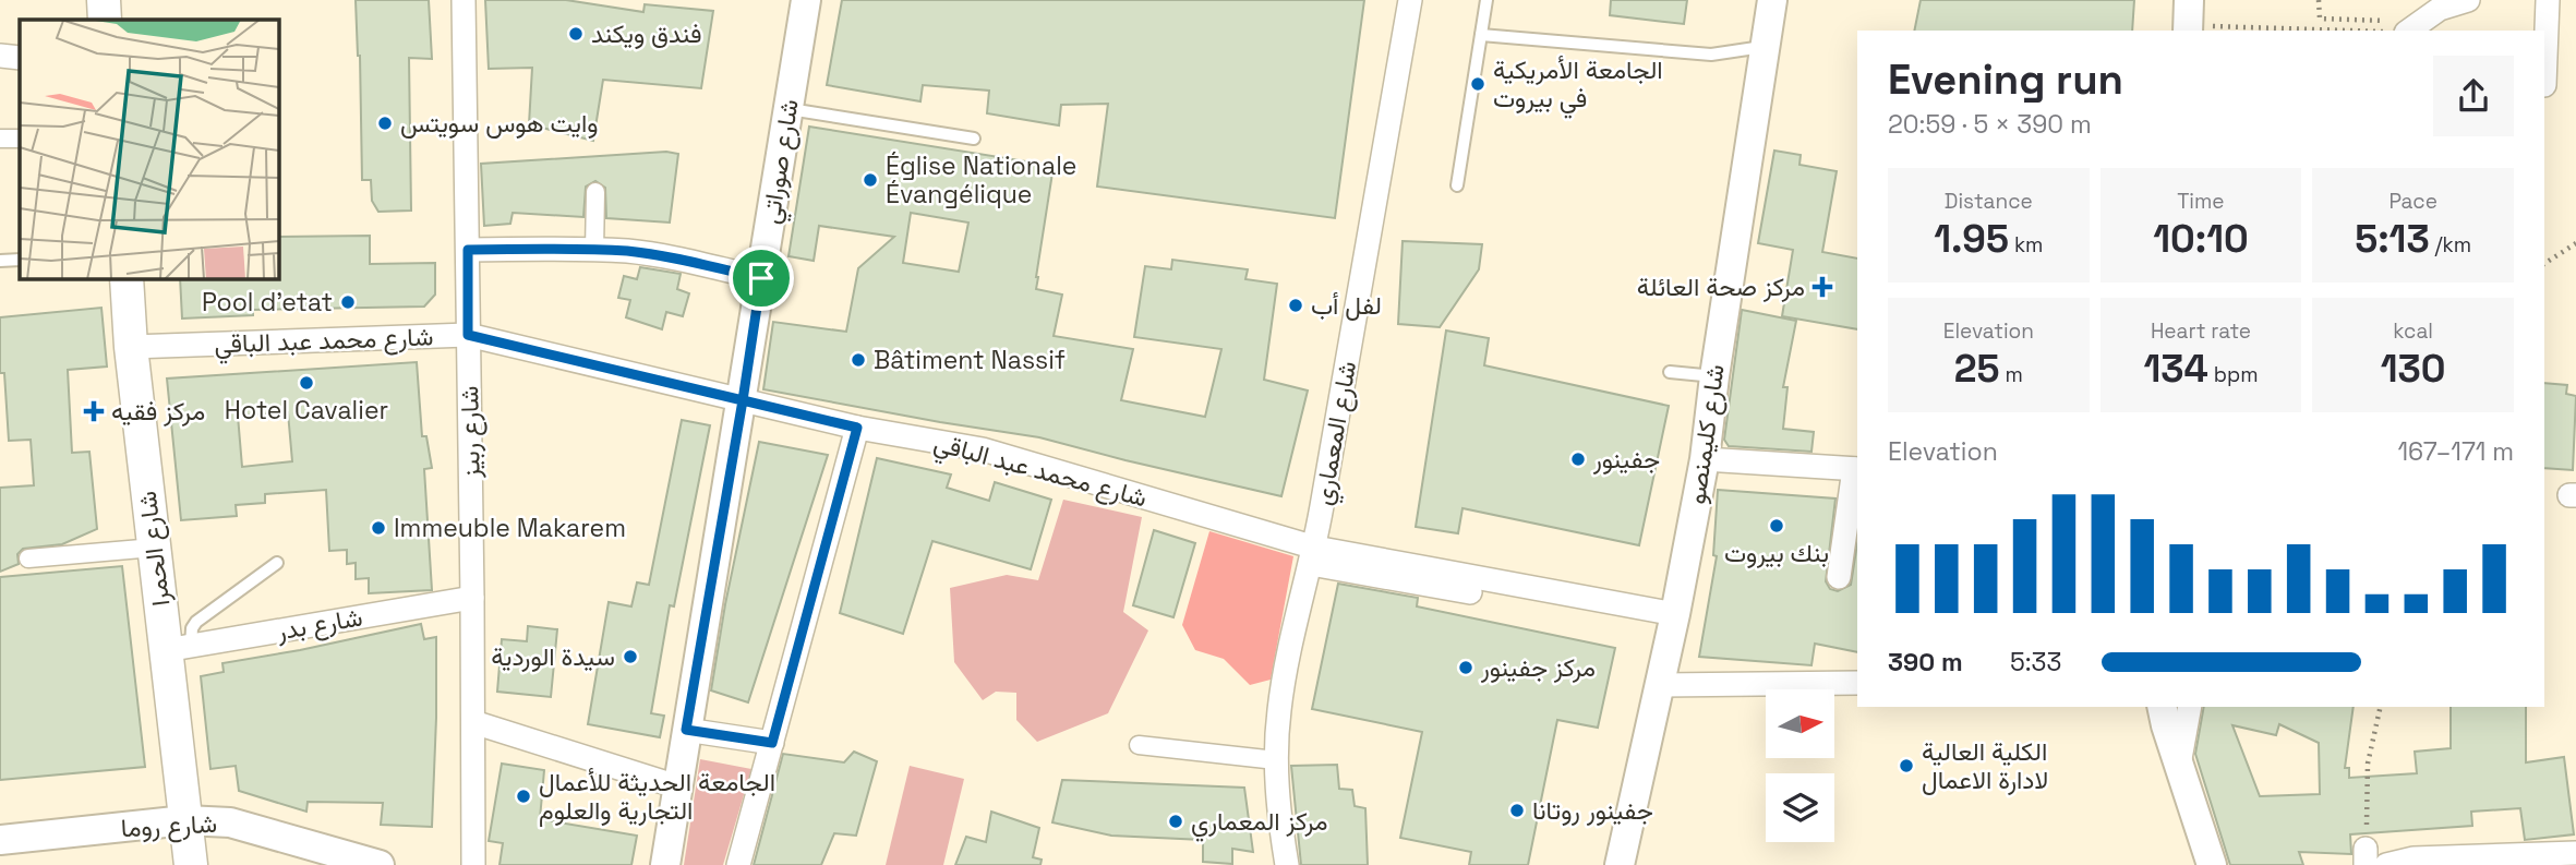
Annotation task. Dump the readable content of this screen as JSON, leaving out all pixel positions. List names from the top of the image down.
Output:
{
  "streets": {
    "main road": ["شارع الحمرا"],
    "street": [
      "شارع صوراتي",
      "شارع محمد عبد الباقي",
      "شارع ربيز",
      "شارع المعماري",
      "شارع كليمنصو",
      "شارع بدر",
      "شارع روما"
    ]
  },
  "crossings": [
    ["شارع صوراتي", "شارع محمد عبد الباقي"],
    ["شارع محمد عبد الباقي", "شارع ربيز"],
    ["شارع محمد عبد الباقي", "شارع المعماري"],
    ["شارع محمد عبد الباقي", "شارع كليمنصو"],
    ["شارع محمد عبد الباقي", "شارع الحمرا"],
    ["شارع ربيز", "شارع بدر"],
    ["شارع الحمرا", "شارع بدر"],
    ["شارع الحمرا", "شارع روما"]
  ],
  "places": {
    "other": [
      "فندق ويكند",
      "الجامعة الأمريكية في بيروت",
      "وايت هوس سويتس",
      "Église Nationale Évangélique",
      "Pool d’etat",
      "لفل أب",
      "Bâtiment Nassif",
      "Hotel Cavalier",
      "جفينور",
      "بنك بيروت",
      "Immeuble Makarem",
      "سيدة الوردية",
      "مركز جفينور",
      "الكلية العالية لادارة الاعمال",
      "الجامعة الحديثة للأعمال التجارية والعلوم",
      "جفينور روتانا",
      "مركز المعماري"
    ],
    "health": ["مركز صحة العائلة", "مركز فقيه"]
  },
  "north": "right",
  "page": {
    "heading": ["Evening run", "20:59 · 5 × 390 m"],
    "stats": [
      ["Distance", "1.95 km"],
      ["Time", "10:10"],
      ["Pace", "5:13 /km"],
      ["Elevation", "25 m"],
      ["Heart rate", "134 bpm"],
      ["kcal", "130"]
    ],
    "chart": ["Elevation", "167–171 m"],
    "list": [
      {
        "name": "390 m",
        "note": "5:33"
      }
    ]
  }
}
